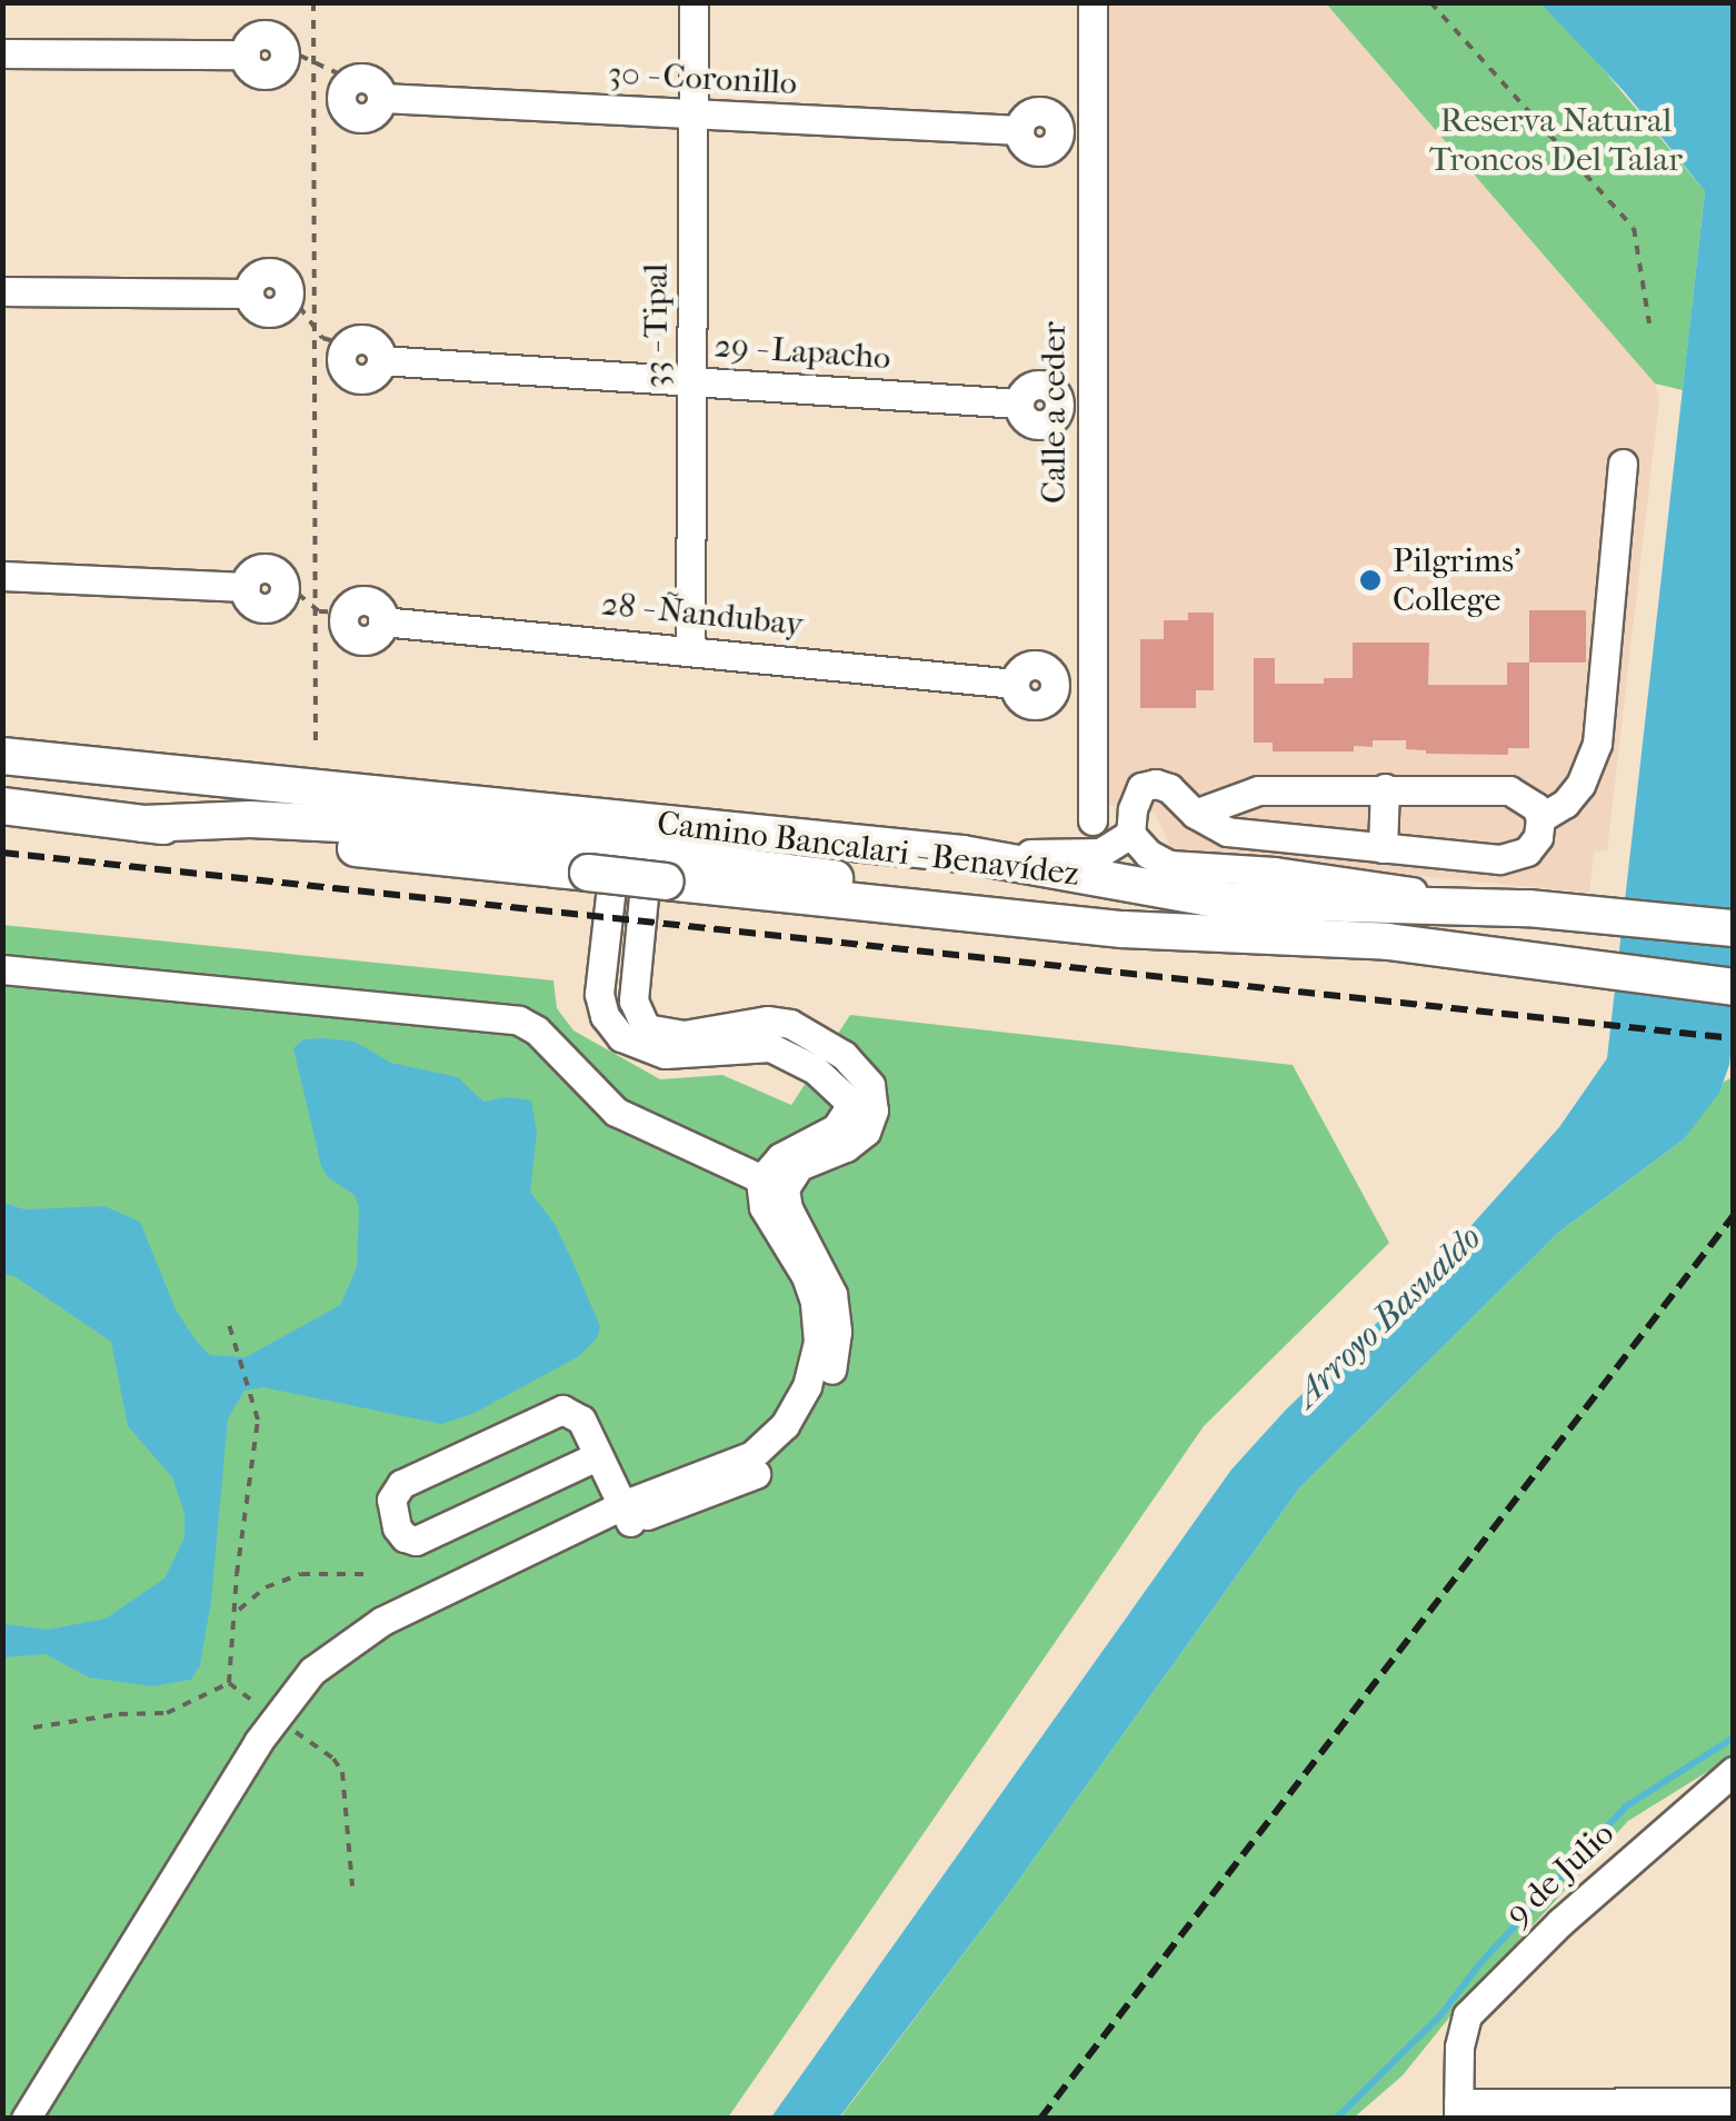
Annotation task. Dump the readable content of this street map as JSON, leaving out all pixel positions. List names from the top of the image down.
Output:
{
  "streets": {
    "main road": ["Camino Bancalari - Benavídez"],
    "street": [
      "30 - Coronillo",
      "33 - Tipal",
      "29 - Lapacho",
      "Calle a ceder",
      "28 - Ñandubay",
      "9 de Julio"
    ]
  },
  "crossings": [
    ["30 - Coronillo", "33 - Tipal"],
    ["33 - Tipal", "29 - Lapacho"],
    ["33 - Tipal", "28 - Ñandubay"]
  ],
  "water": ["Arroyo Basualdo"],
  "parks": ["Reserva Natural Troncos Del Talar"],
  "places": ["Pilgrims' College"]
}
